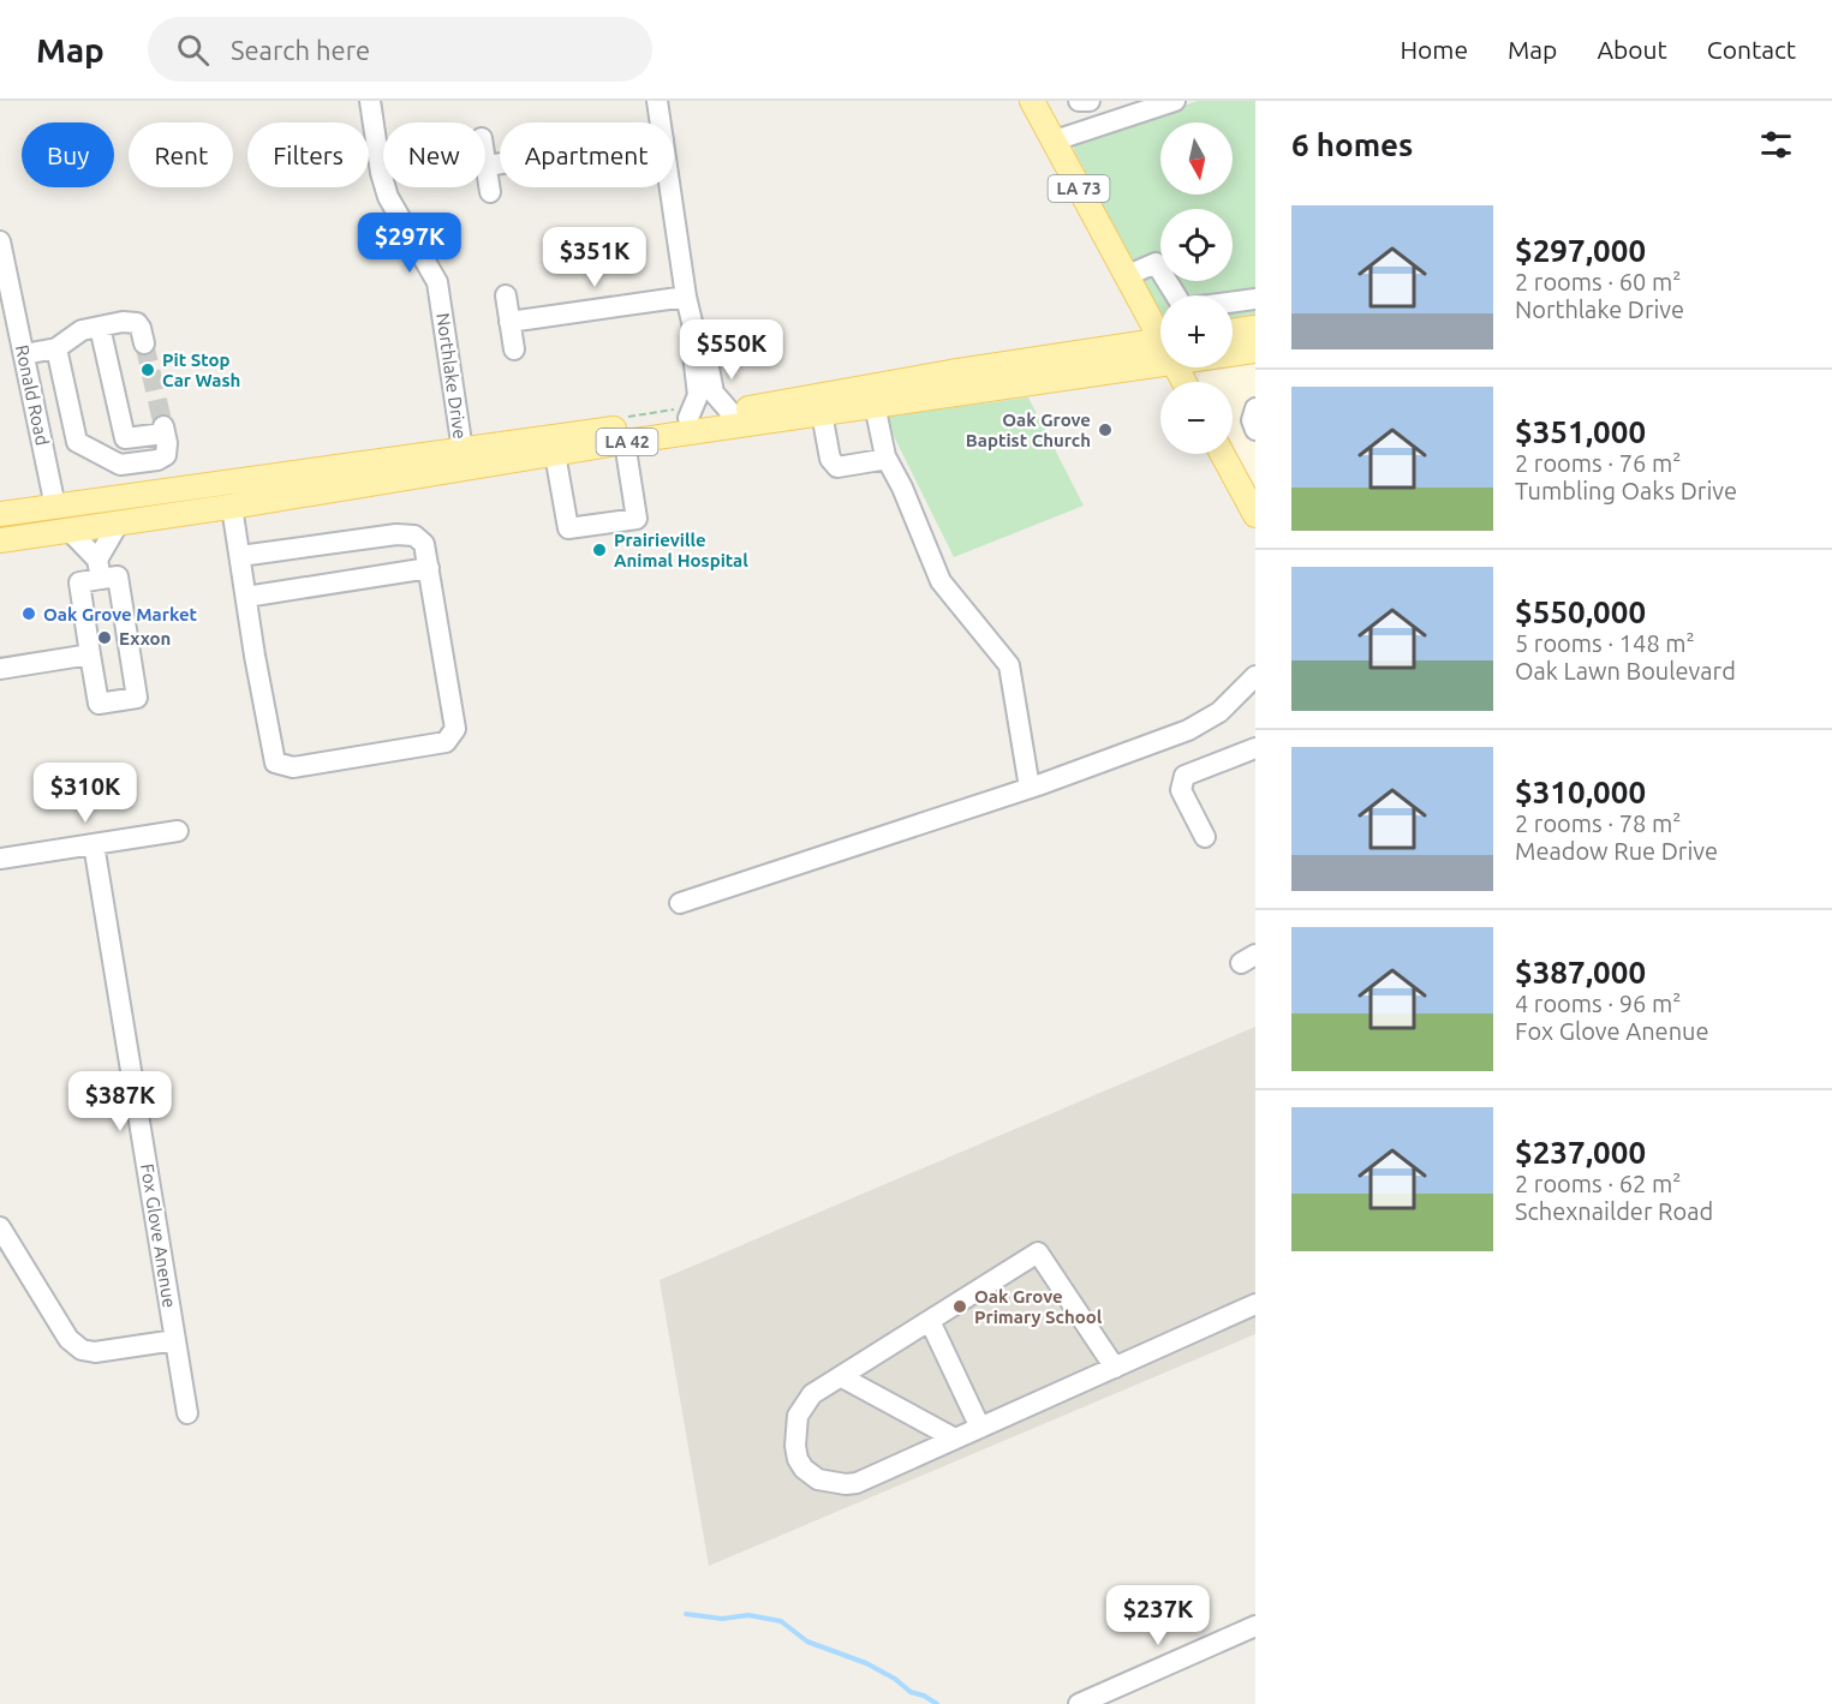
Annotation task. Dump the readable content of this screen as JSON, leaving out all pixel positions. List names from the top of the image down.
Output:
{
  "streets": {
    "main road": ["LA 73", "LA 42"],
    "street": ["Northlake Drive", "Ronald Road", "Fox Glove Anenue"]
  },
  "crossings": [
    ["Northlake Drive", "LA 42"],
    ["Ronald Road", "LA 42"]
  ],
  "places": [
    "Pit Stop Car Wash",
    "Oak Grove Baptist Church",
    "Prairieville Animal Hospital",
    "Oak Grove Market",
    "Exxon",
    "Oak Grove Primary School"
  ],
  "north": "bottom",
  "page": {
    "header": "Map",
    "search": "Search here",
    "nav": [
      "Home",
      "Map",
      "About",
      "Contact"
    ],
    "heading": "6 homes",
    "map_buttons": ["+", "−"],
    "chip": [
      "Buy",
      "Rent",
      "Filters",
      "New",
      "Apartment"
    ],
    "list": [
      {
        "name": "$297,000",
        "note": "2 rooms · 60 m² · Northlake Drive"
      },
      {
        "name": "$351,000",
        "note": "2 rooms · 76 m² · Tumbling Oaks Drive"
      },
      {
        "name": "$550,000",
        "note": "5 rooms · 148 m² · Oak Lawn Boulevard"
      },
      {
        "name": "$310,000",
        "note": "2 rooms · 78 m² · Meadow Rue Drive"
      },
      {
        "name": "$387,000",
        "note": "4 rooms · 96 m² · Fox Glove Anenue"
      },
      {
        "name": "$237,000",
        "note": "2 rooms · 62 m² · Schexnailder Road"
      }
    ],
    "price": [
      "$297K",
      "$351K",
      "$550K",
      "$310K",
      "$387K",
      "$237K"
    ]
  }
}
